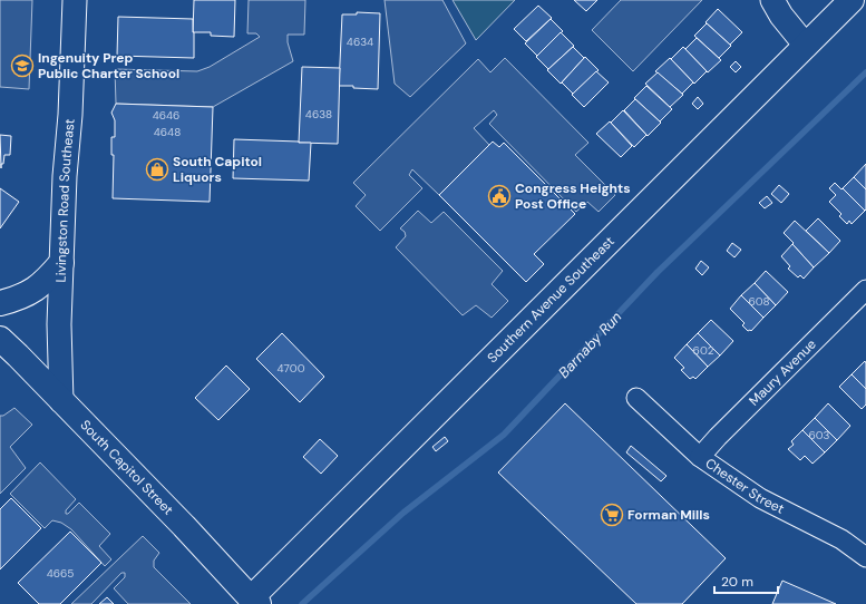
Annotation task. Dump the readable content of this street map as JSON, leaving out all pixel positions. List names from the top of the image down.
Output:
{
  "streets": {
    "main road": ["Southern Avenue Southeast", "South Capitol Street"],
    "street": ["Livingston Road Southeast", "Maury Avenue", "Chester Street"]
  },
  "crossings": [
    ["Livingston Road Southeast", "South Capitol Street"],
    ["Southern Avenue Southeast", "South Capitol Street"],
    ["Maury Avenue", "Chester Street"]
  ],
  "water": ["Barnaby Run"],
  "places": {
    "school or university": ["Ingenuity Prep Public Charter School"],
    "shop": ["South Capitol Liquors"],
    "public building": ["Congress Heights Post Office"],
    "supermarket": ["Forman Mills"]
  },
  "house_numbers": [
    "4634",
    "4638",
    "4646",
    "4648",
    "608",
    "602",
    "4700",
    "603",
    "4665"
  ],
  "scale_bar": "20 m"
}
